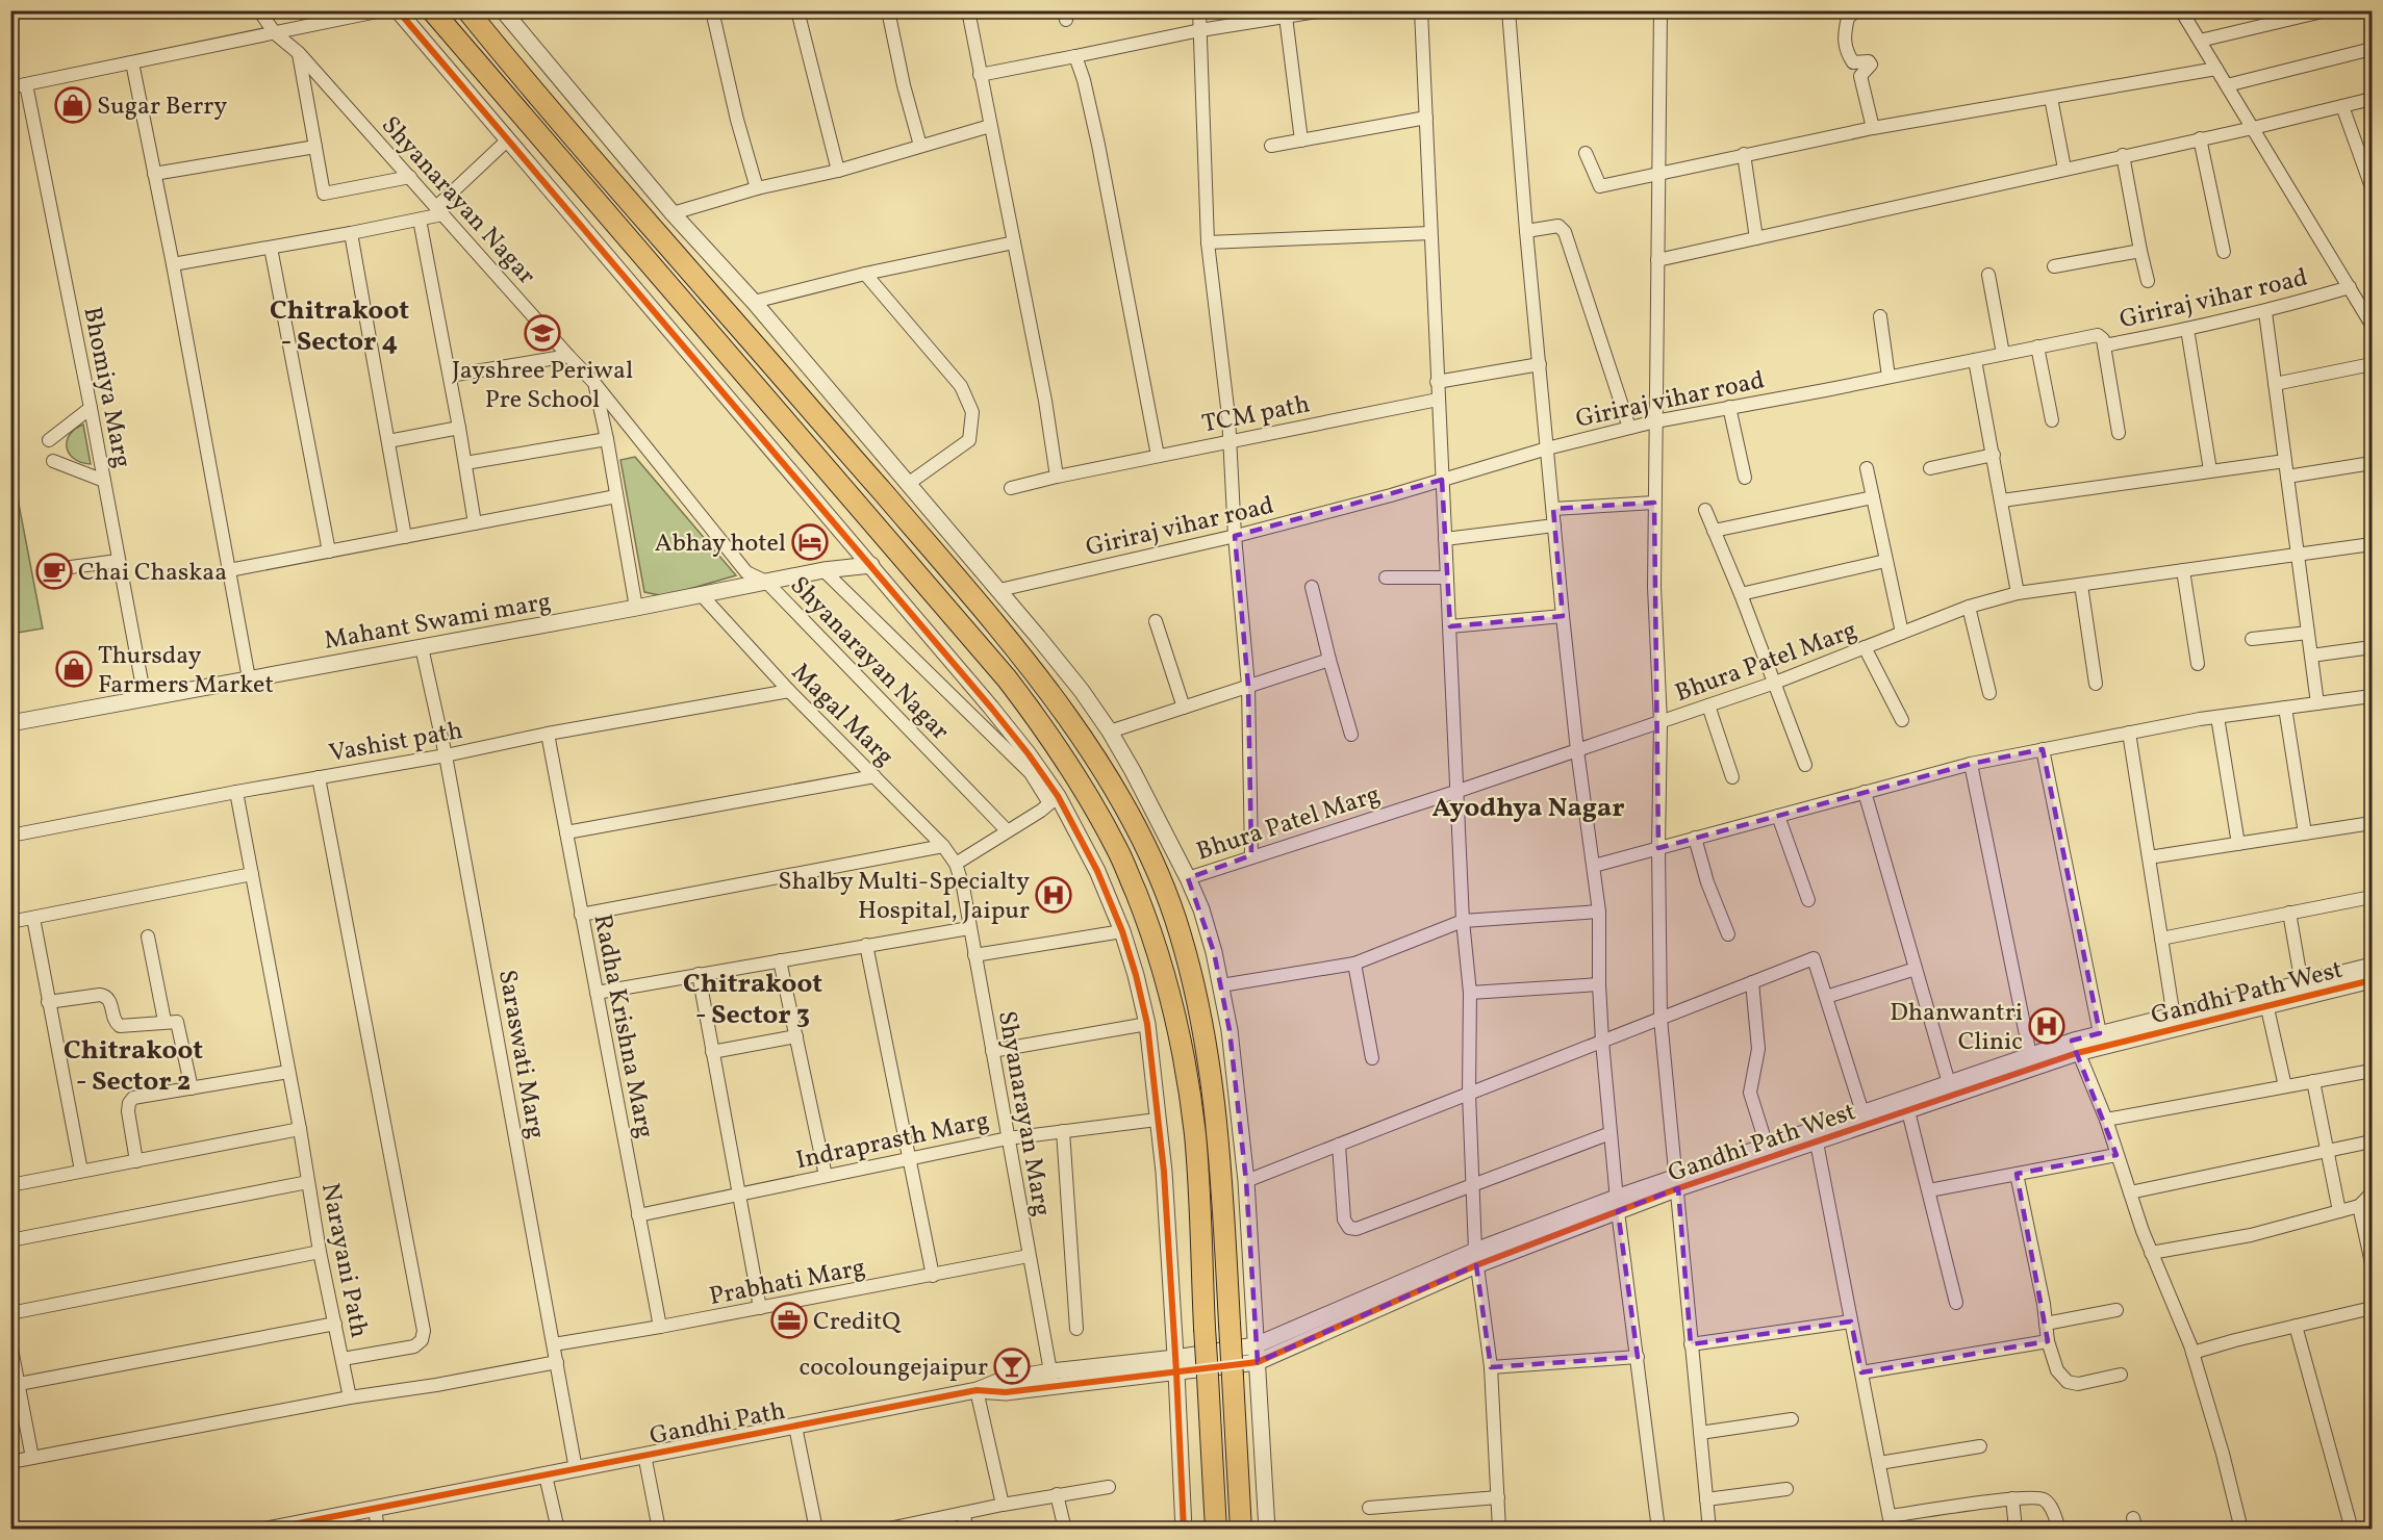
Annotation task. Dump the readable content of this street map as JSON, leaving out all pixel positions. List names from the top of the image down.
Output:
{
  "streets": {
    "street": [
      "Shyanarayan Nagar",
      "Giriraj vihar road",
      "Bhomiya Marg",
      "TCM path",
      "Mahant Swami marg",
      "Bhura Patel Marg",
      "Magal Marg",
      "Vashist path",
      "Gandhi Path West",
      "Radha Krishna Marg",
      "Saraswati Marg",
      "Shyanarayan Marg",
      "Indraprasth Marg",
      "Narayani Path",
      "Prabhati Marg",
      "Gandhi Path"
    ]
  },
  "crossings": [
    ["Shyanarayan Nagar", "Mahant Swami marg"],
    ["Bhomiya Marg", "Mahant Swami marg"],
    ["Mahant Swami marg", "Magal Marg"],
    ["Mahant Swami marg", "Saraswati Marg"],
    ["Magal Marg", "Vashist path"],
    ["Magal Marg", "Shyanarayan Marg"],
    ["Vashist path", "Radha Krishna Marg"],
    ["Vashist path", "Saraswati Marg"],
    ["Vashist path", "Narayani Path"],
    ["Gandhi Path West", "Gandhi Path"],
    ["Radha Krishna Marg", "Indraprasth Marg"],
    ["Radha Krishna Marg", "Prabhati Marg"],
    ["Saraswati Marg", "Prabhati Marg"],
    ["Saraswati Marg", "Gandhi Path"],
    ["Shyanarayan Marg", "Indraprasth Marg"],
    ["Shyanarayan Marg", "Prabhati Marg"]
  ],
  "districts": [
    "Chitrakoot - Sector 4",
    "Ayodhya Nagar",
    "Chitrakoot - Sector 3",
    "Chitrakoot - Sector 2"
  ],
  "places": {
    "shop": ["Sugar Berry", "Thursday Farmers Market"],
    "school or university": ["Jayshree Periwal Pre School"],
    "hotel": ["Abhay hotel"],
    "cafe": ["Chai Chaskaa"],
    "hospital": ["Shalby Multi-Specialty Hospital, Jaipur", "Dhanwantri Clinic"],
    "office": ["CreditQ"],
    "bar": ["cocoloungejaipur"]
  }
}
